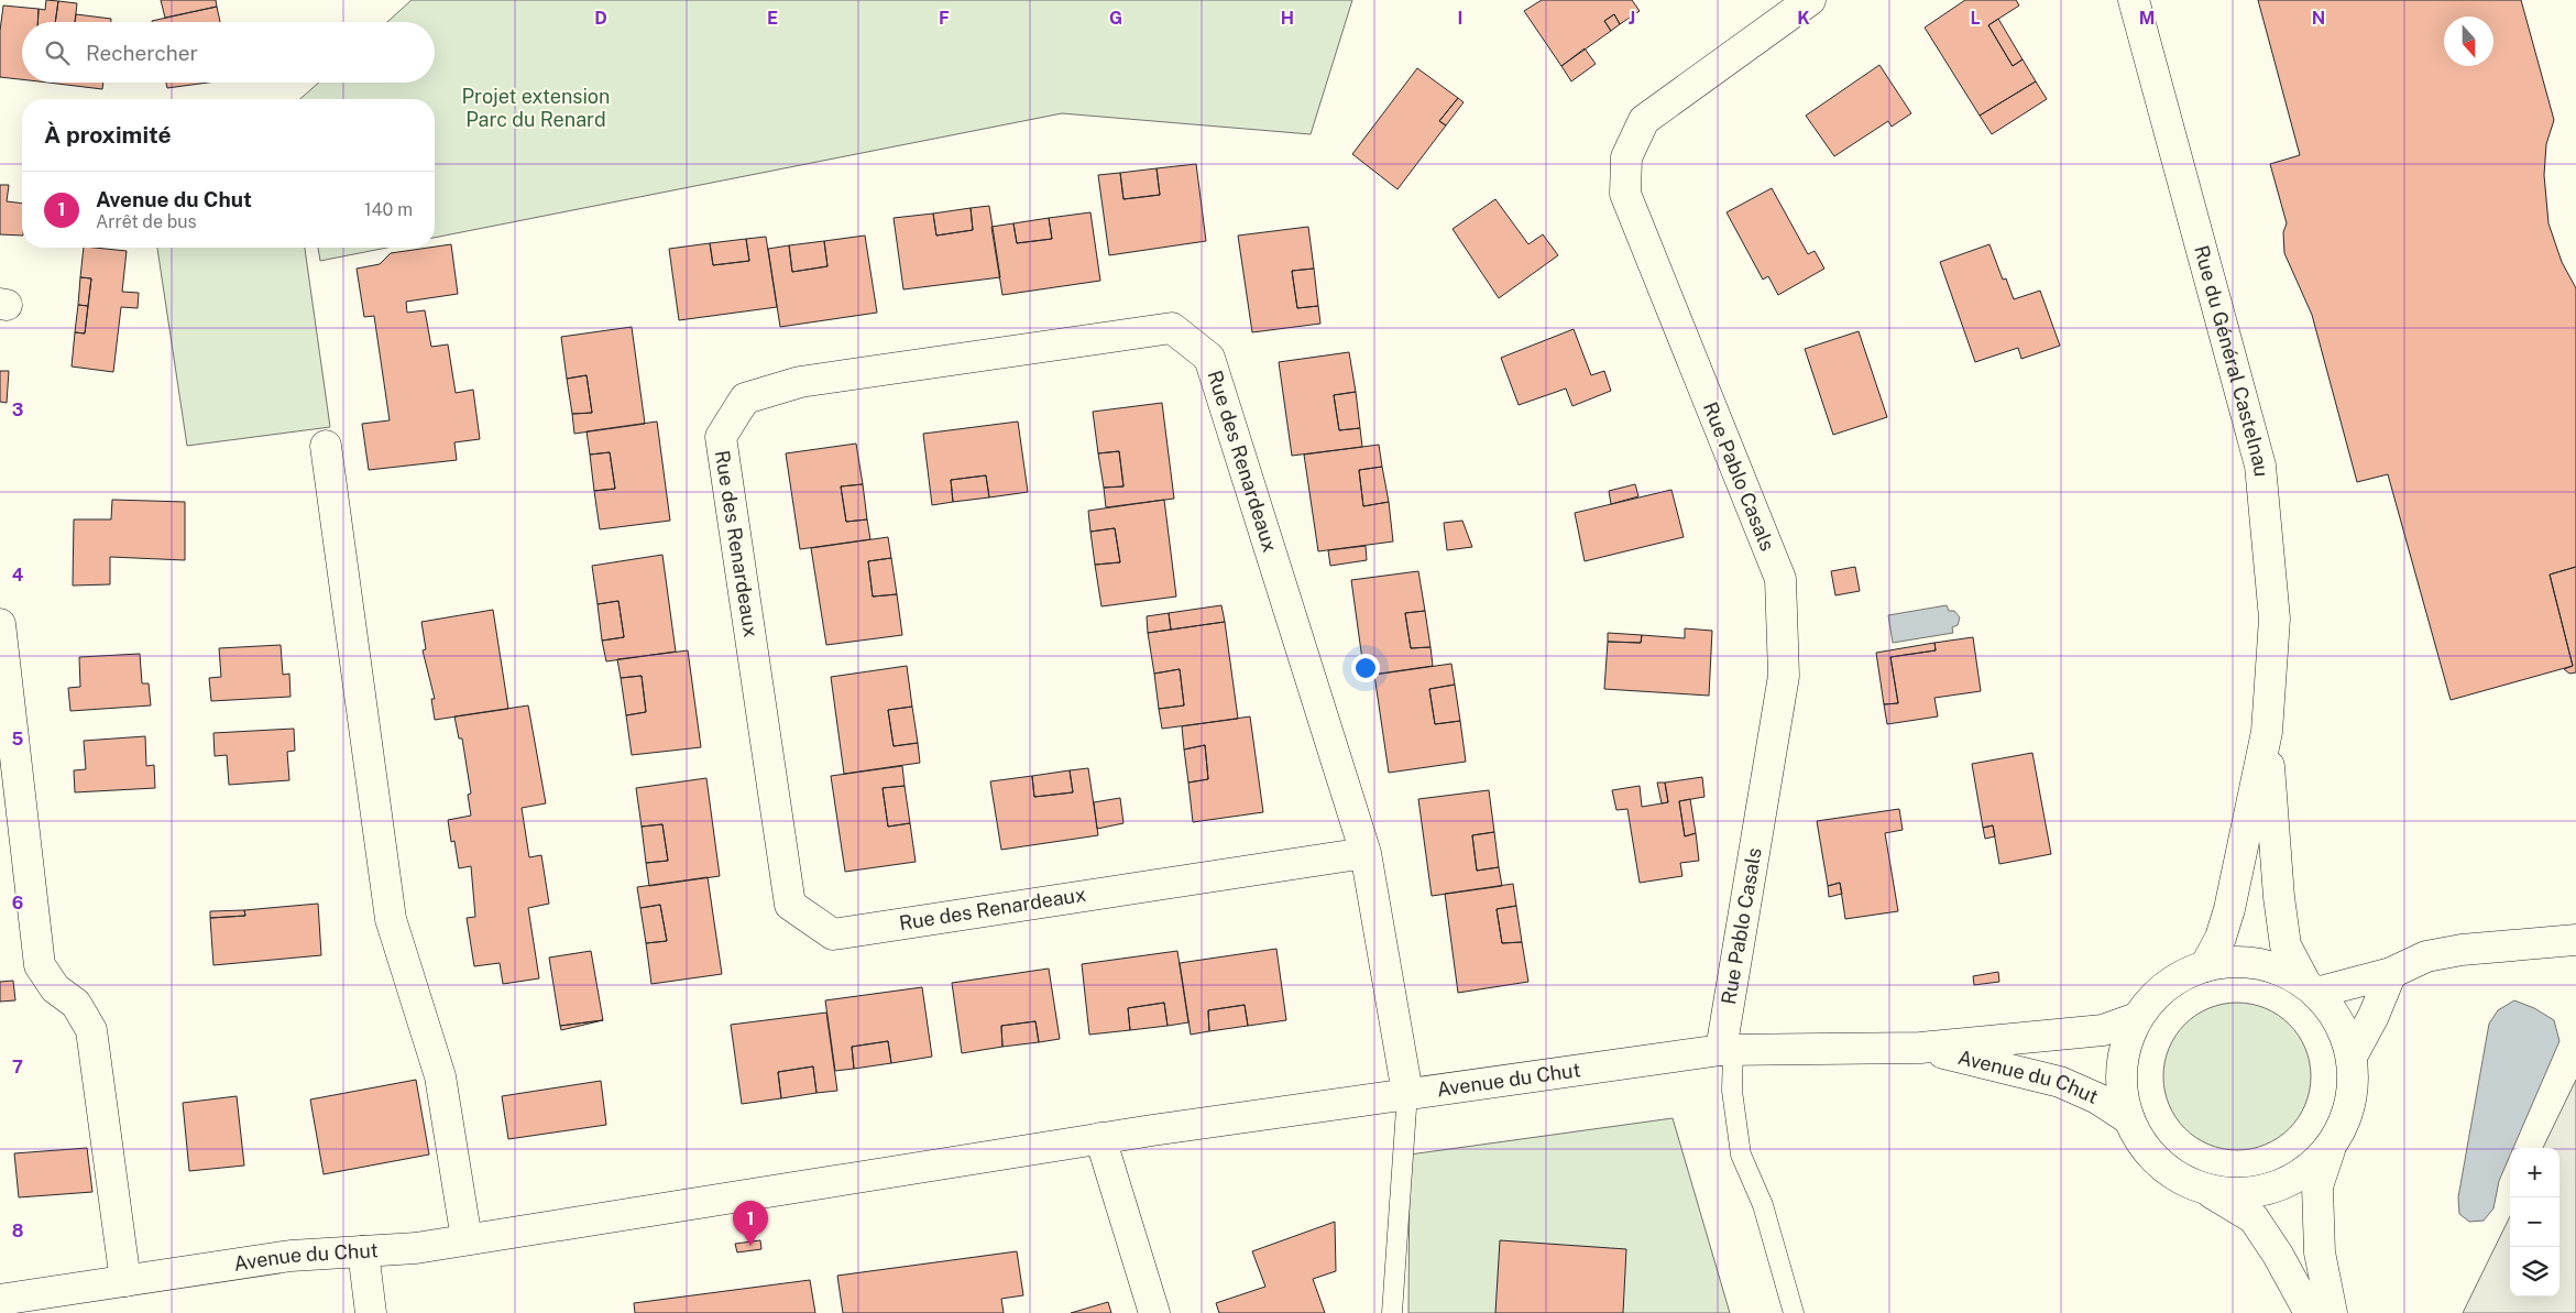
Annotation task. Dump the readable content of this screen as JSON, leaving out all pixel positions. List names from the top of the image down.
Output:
{
  "streets": {
    "street": [
      "Rue du Général Castelnau",
      "Rue des Renardeaux",
      "Rue Pablo Casals",
      "Avenue du Chut"
    ]
  },
  "crossings": [
    ["Rue des Renardeaux", "Avenue du Chut"],
    ["Rue Pablo Casals", "Avenue du Chut"]
  ],
  "parks": ["Projet extension Parc du Renard"],
  "north": "bottom",
  "page": {
    "search": "Rechercher",
    "heading": "À proximité",
    "list": [
      {
        "mark": "1",
        "name": "Avenue du Chut",
        "note": "Arrêt de bus",
        "value": "140 m"
      }
    ],
    "map_buttons": ["+", "−"],
    "pins": "1"
  },
  "grid": {
    "columns": [
      "D",
      "E",
      "F",
      "G",
      "H",
      "I",
      "J",
      "K",
      "L",
      "M",
      "N"
    ],
    "rows": [
      "3",
      "4",
      "5",
      "6",
      "7",
      "8"
    ]
  }
}
